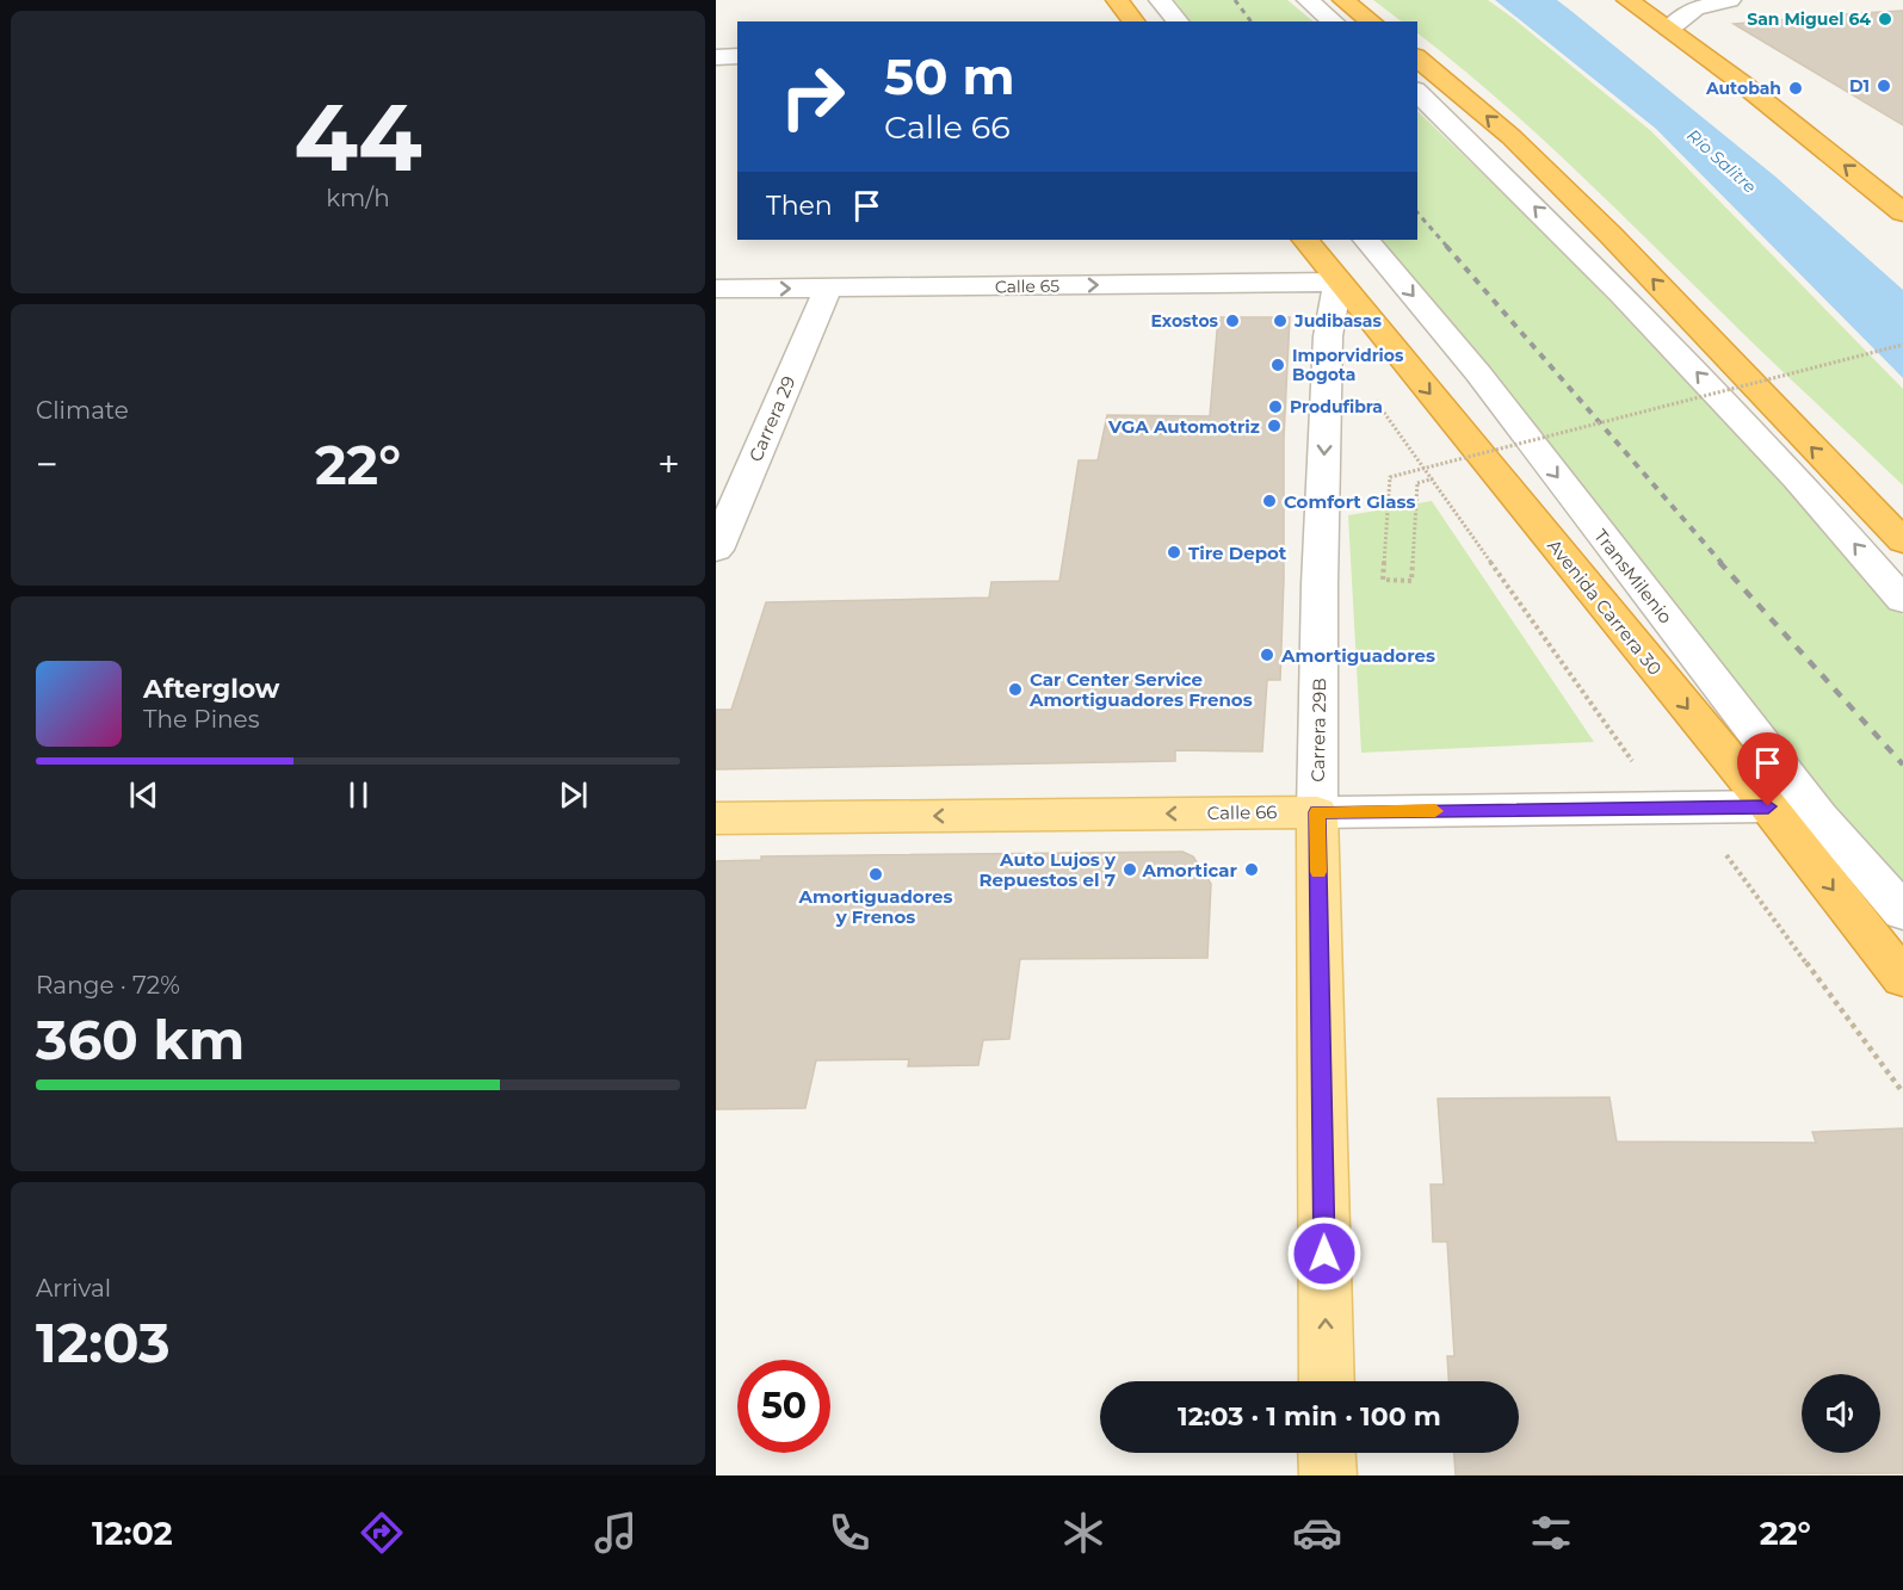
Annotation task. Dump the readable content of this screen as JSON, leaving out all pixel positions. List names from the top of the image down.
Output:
{
  "streets": {
    "highway": ["Avenida Carrera 30"],
    "main road": ["Carrera 29B", "Calle 66"],
    "street": ["Calle 65", "Carrera 29", "TransMilenio"]
  },
  "crossings": [
    ["Calle 65", "Carrera 29"],
    ["Calle 65", "Avenida Carrera 30"],
    ["Calle 65", "Carrera 29B"],
    ["Avenida Carrera 30", "Carrera 29B"],
    ["Avenida Carrera 30", "Calle 66"],
    ["Carrera 29B", "Calle 66"]
  ],
  "one_way": ["Calle 65", "Calle 66"],
  "water": ["Río Salitre"],
  "places": [
    "San Miguel 64",
    "D1",
    "Autobah",
    "Exostos",
    "Judibasas",
    "Imporvidrios Bogota",
    "Produfibra",
    "VGA Automotriz",
    "Comfort Glass",
    "Tire Depot",
    "Amortiguadores",
    "Car Center Service Amortiguadores Frenos",
    "Auto Lujos y Repuestos el 7",
    "Amorticar",
    "Amortiguadores y Frenos"
  ],
  "page": {
    "tile": [
      ["44", "km/h"],
      "Climate",
      ["Range · 72%", "360 km"],
      ["Arrival", "12:03"]
    ],
    "turn": ["50 m", "Calle 66"],
    "then": "Then",
    "heat": ["−", "22°", "+"],
    "song": ["Afterglow", "The Pines"],
    "limit": "50",
    "trip": "12:03 · 1 min · 100 m",
    "tabs": ["12:02", "22°"]
  }
}
